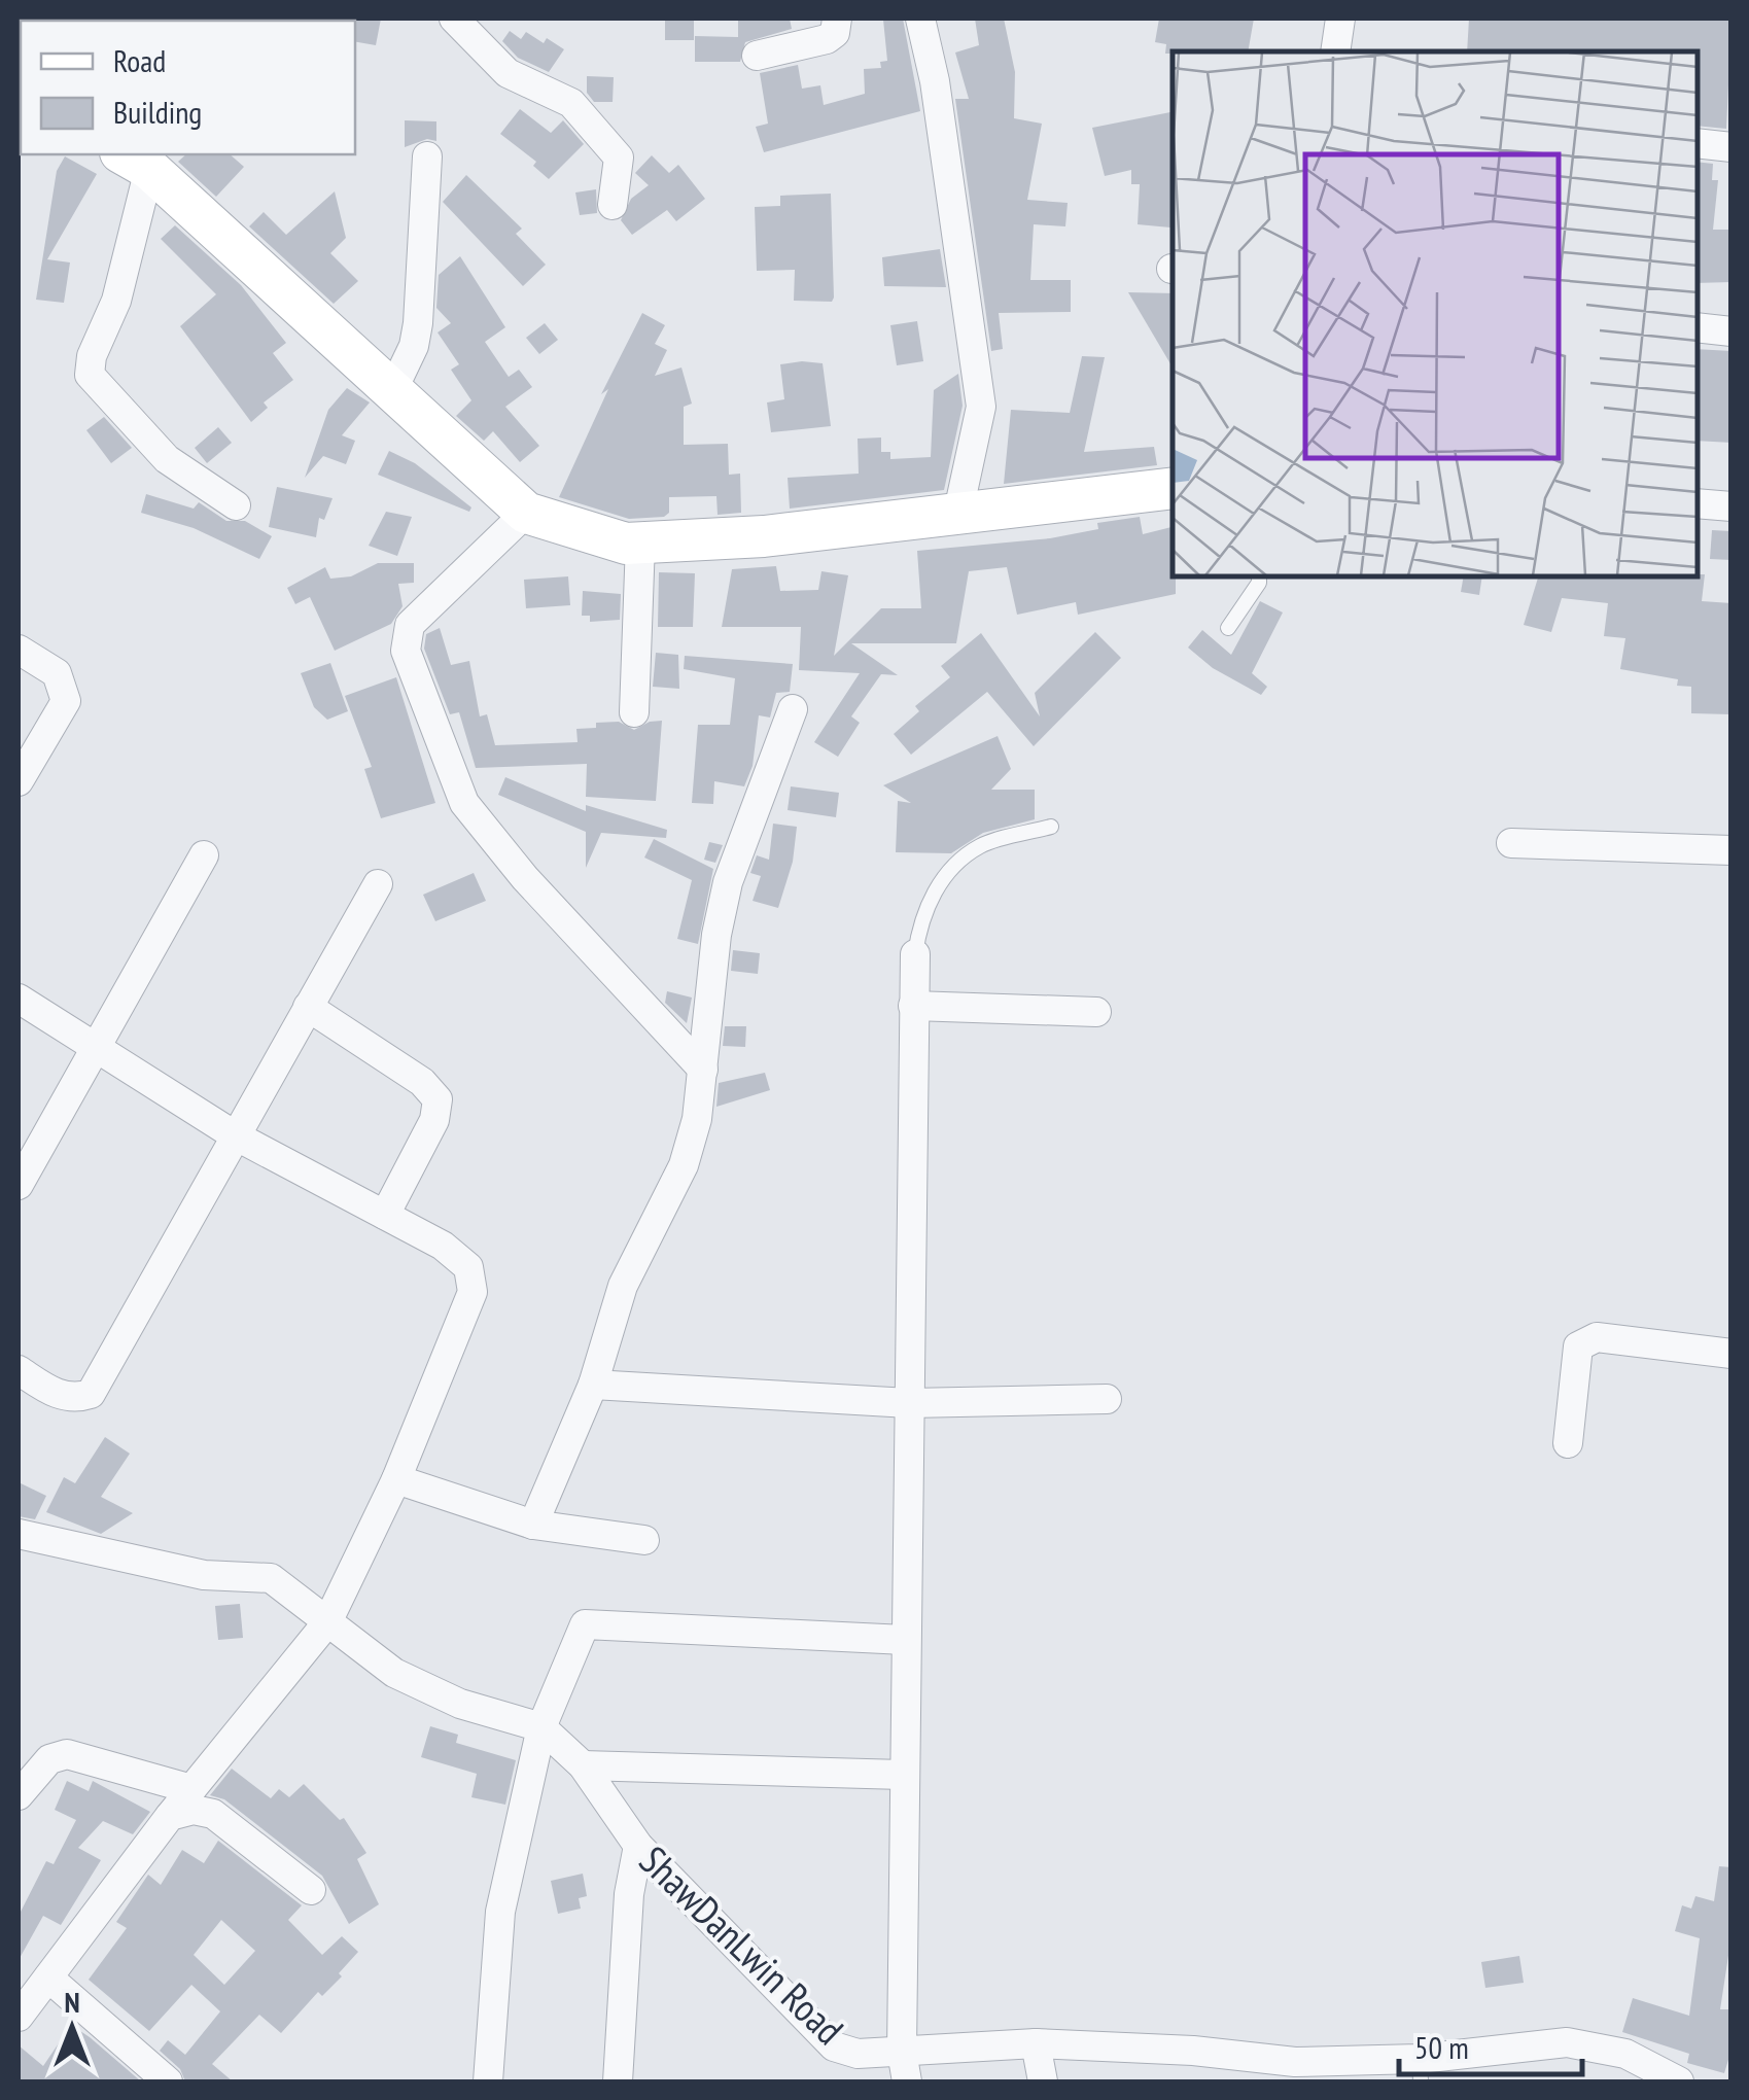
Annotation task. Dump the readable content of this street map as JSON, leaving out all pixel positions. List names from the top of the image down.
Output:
{
  "streets": {
    "street": ["ShawDanLwin Road"]
  },
  "legend": ["Road", "Building"],
  "scale_bar": "50 m",
  "north": "top"
}
